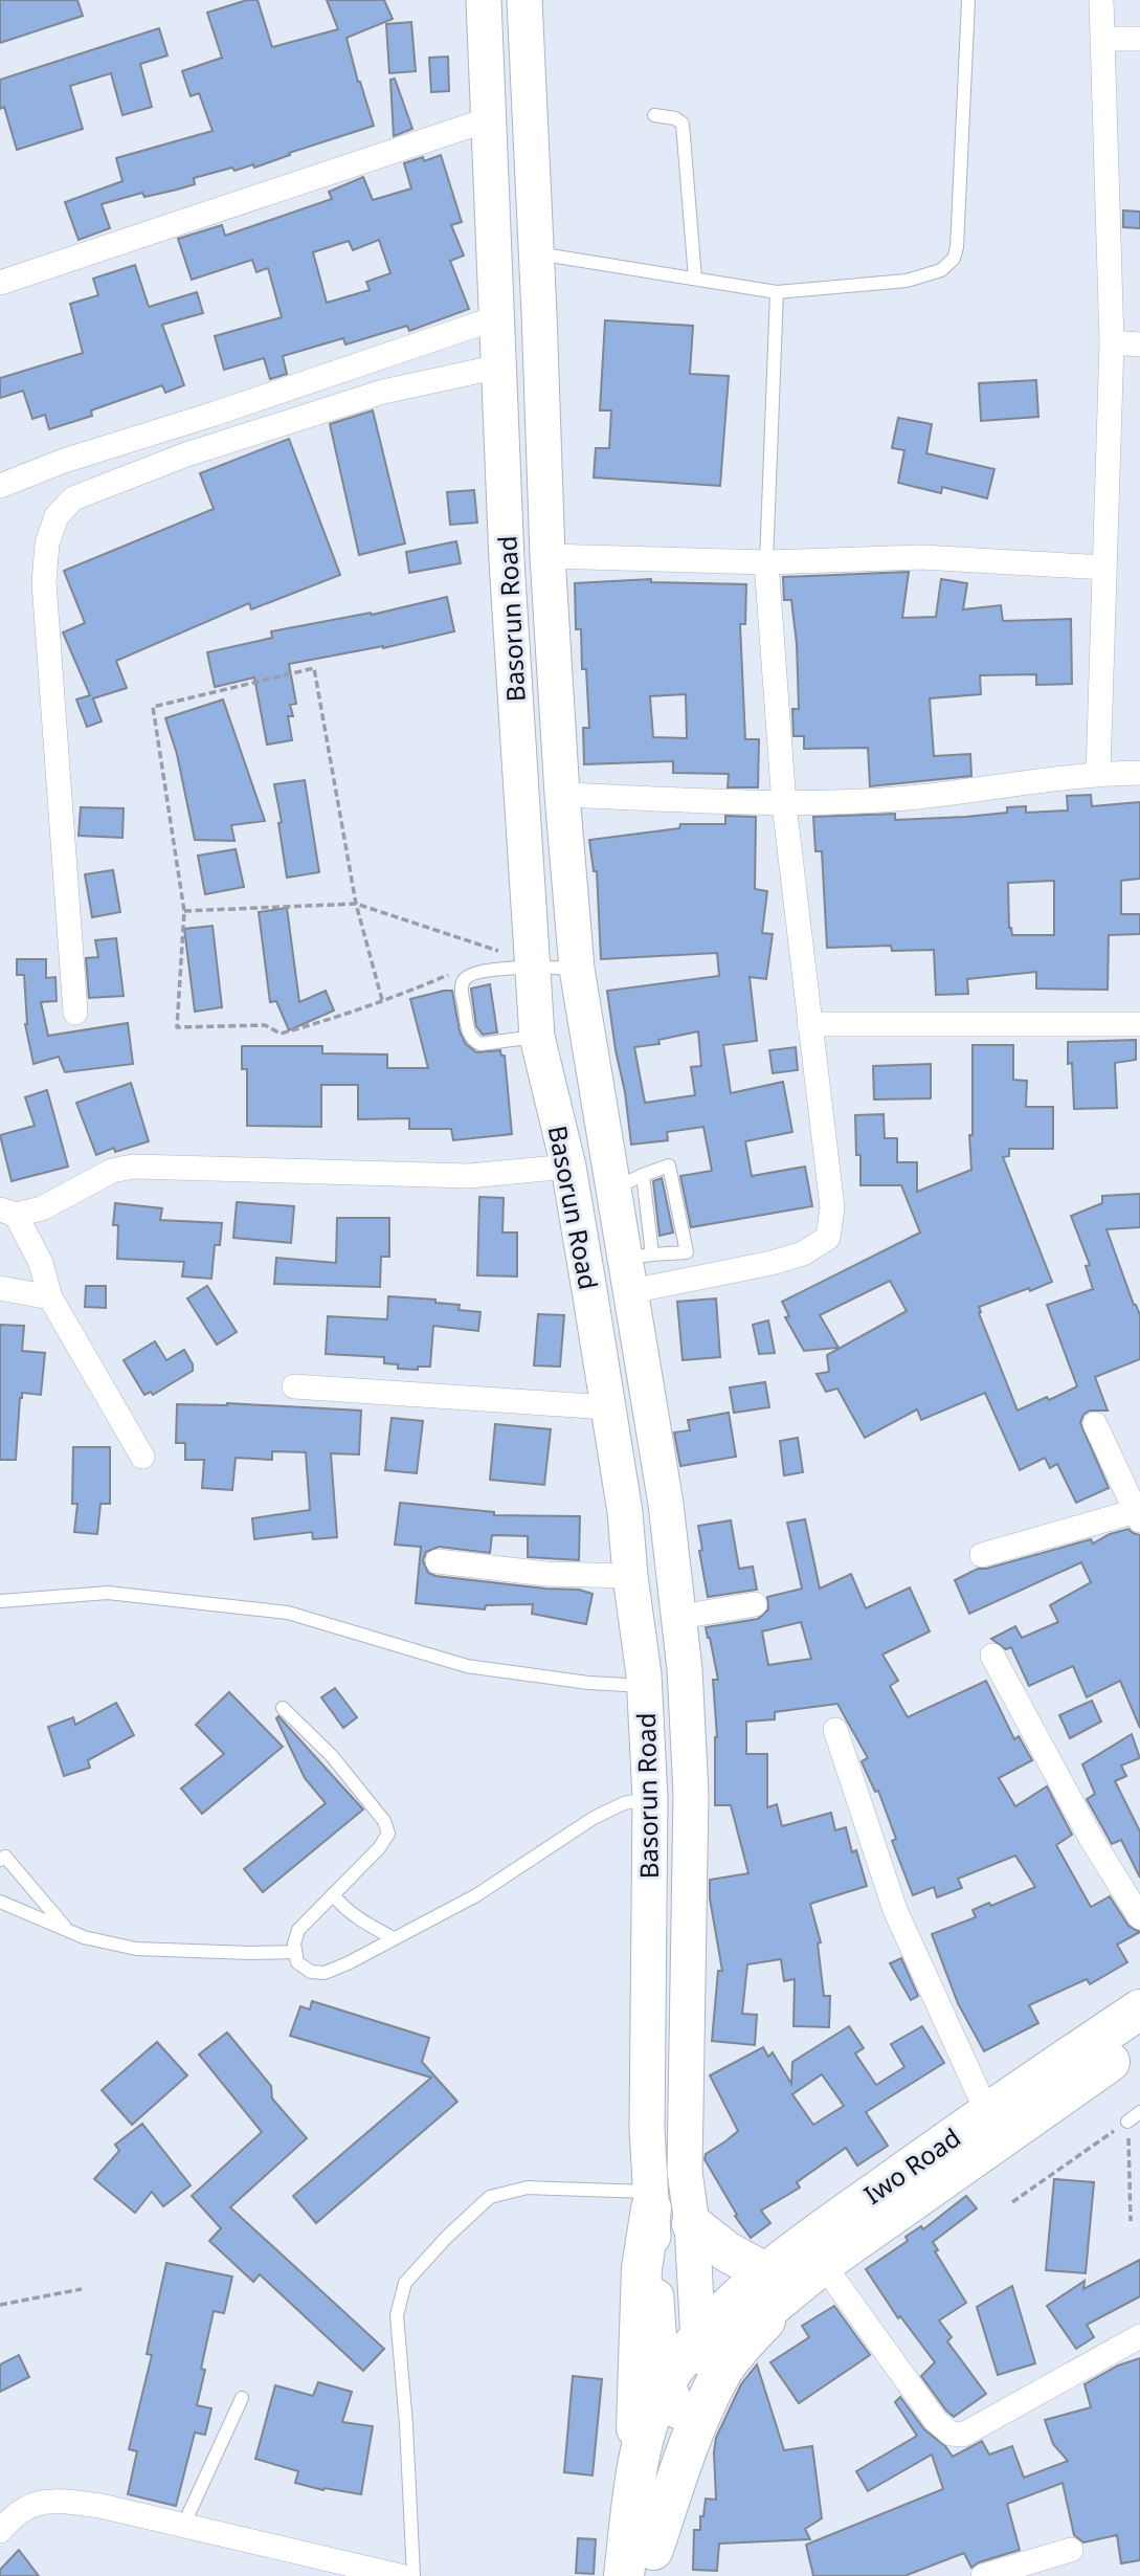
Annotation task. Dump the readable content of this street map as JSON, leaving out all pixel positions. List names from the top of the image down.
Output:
{
  "streets": {
    "highway": ["Iwo Road"],
    "main road": ["Basorun Road"]
  },
  "crossings": [
    ["Basorun Road", "Iwo Road"]
  ]
}
